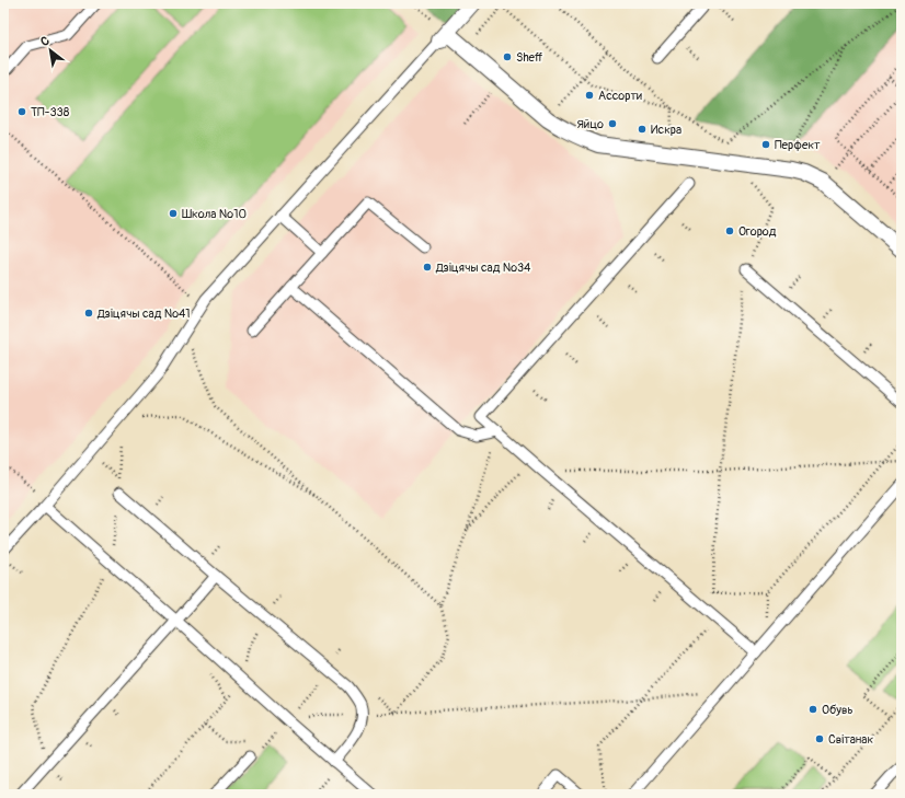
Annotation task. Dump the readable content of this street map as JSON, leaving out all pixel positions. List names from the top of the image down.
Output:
{
  "places": [
    "Sheff",
    "Ассорти",
    "ТП-338",
    "Яйцо",
    "Искра",
    "Перфект",
    "Школа №10",
    "Огород",
    "Дзіцячы сад №34",
    "Дзіцячы сад №41",
    "Обувь",
    "Світанак"
  ],
  "north": "top left"
}
